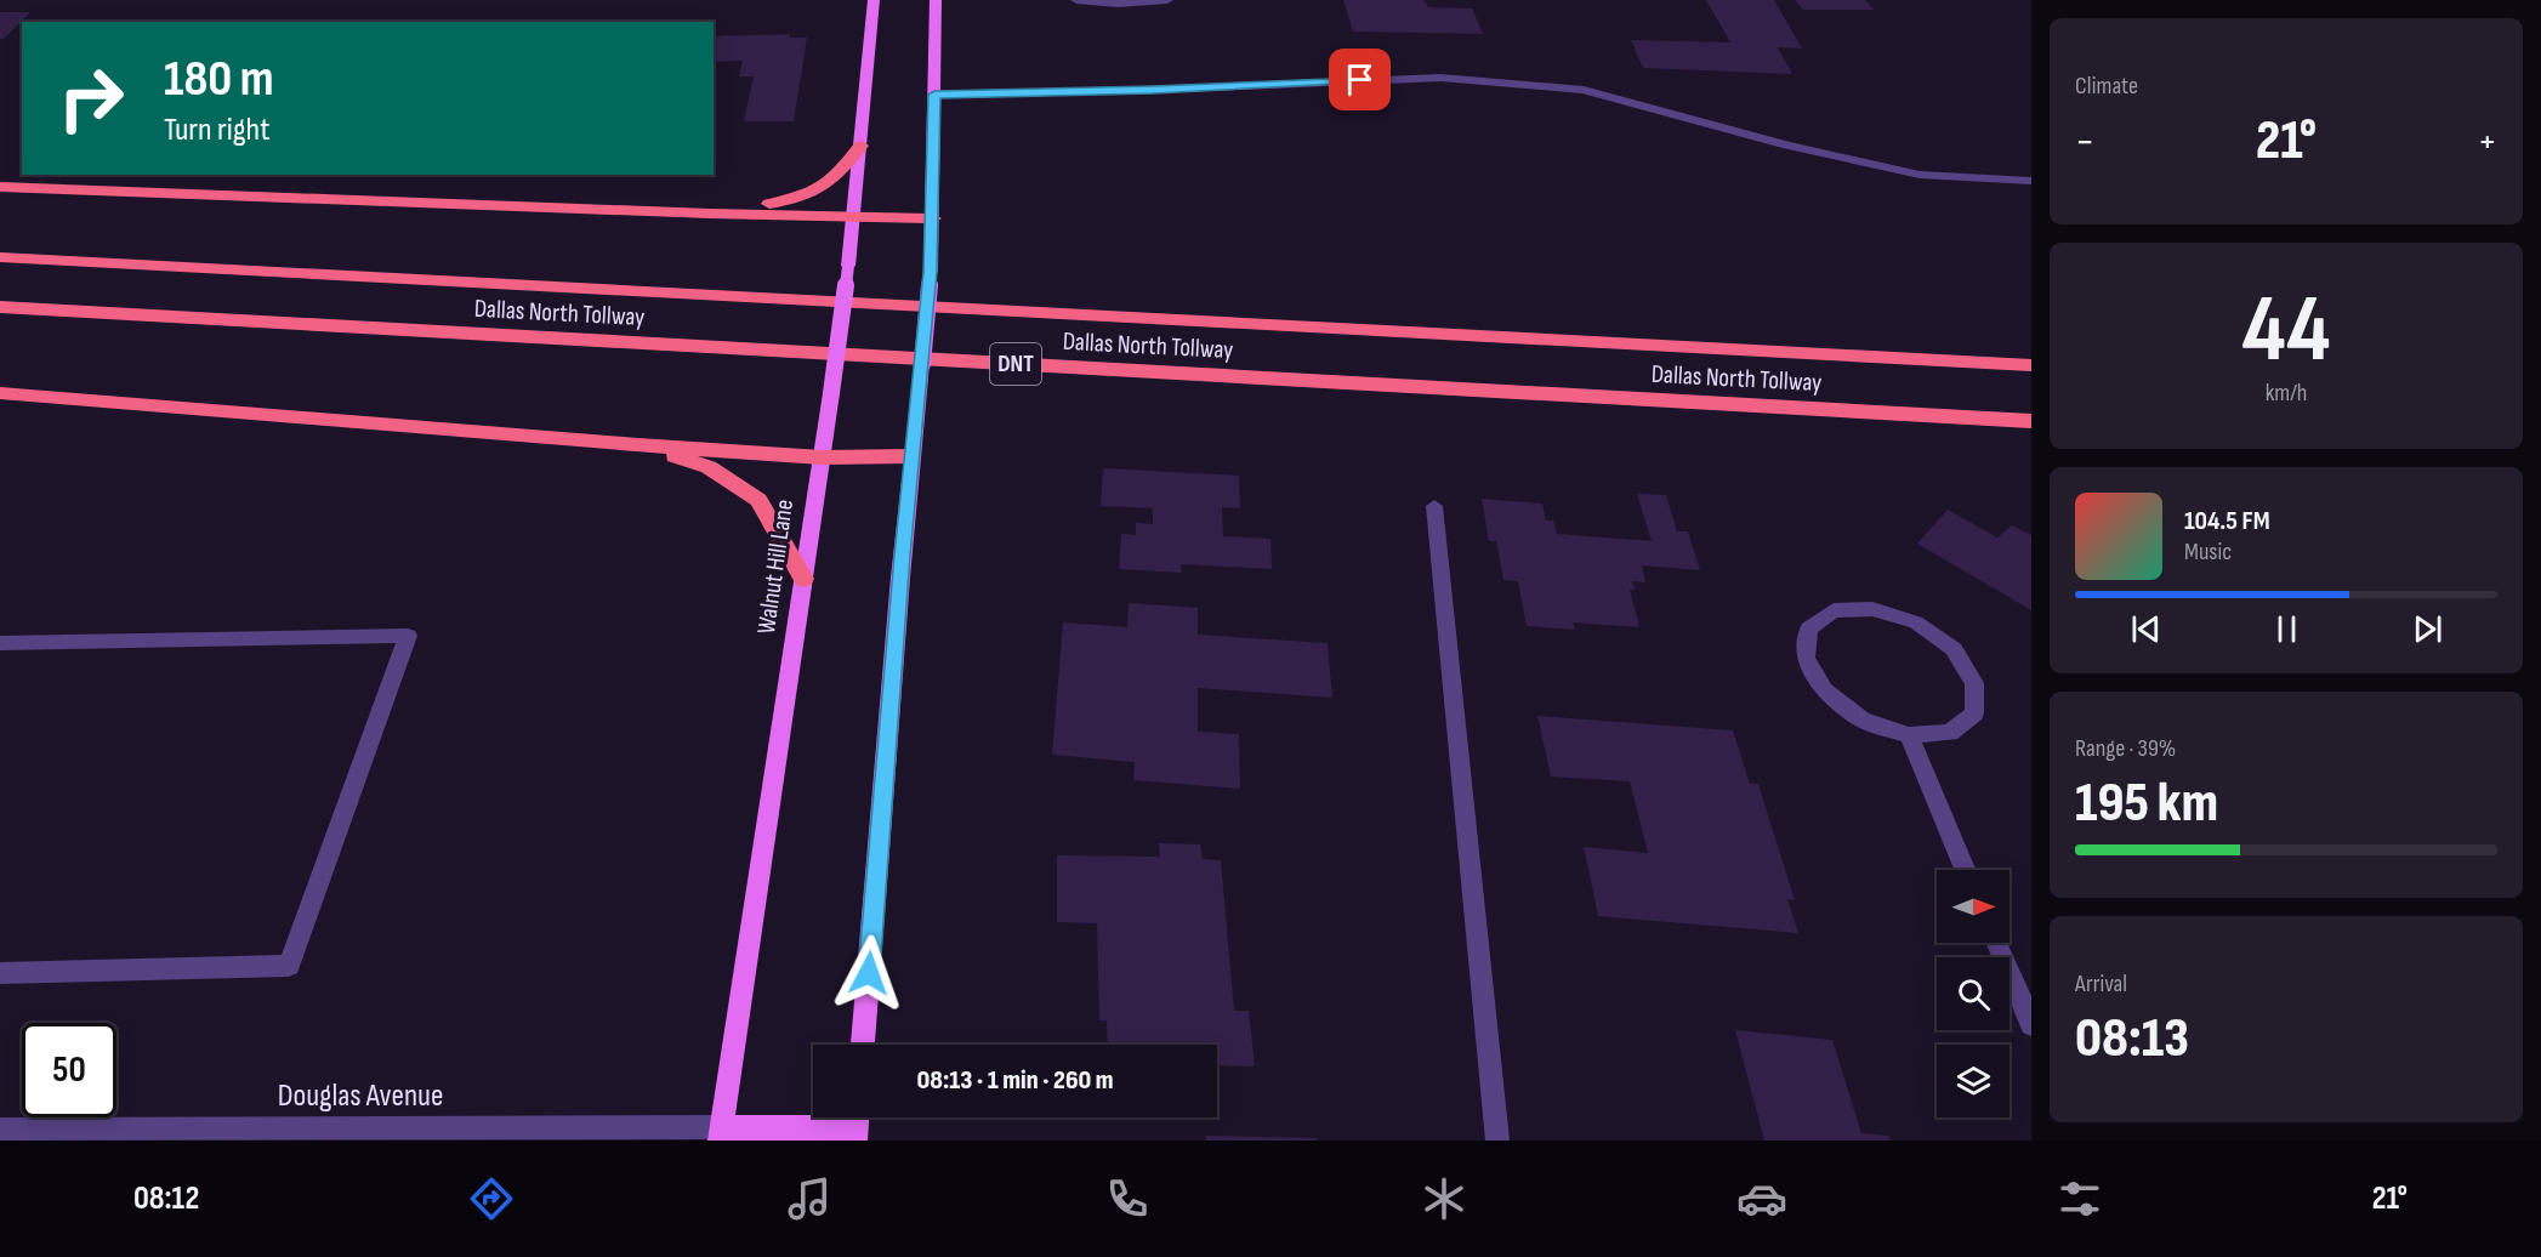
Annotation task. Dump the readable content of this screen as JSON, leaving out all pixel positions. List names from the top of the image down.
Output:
{
  "streets": {
    "highway": ["Dallas North Tollway", "DNT"],
    "main road": ["Walnut Hill Lane"],
    "street": ["Douglas Avenue"]
  },
  "crossings": [
    ["Walnut Hill Lane", "Douglas Avenue"]
  ],
  "north": "right",
  "page": {
    "tile": [
      "Climate",
      ["44", "km/h"],
      ["Range · 39%", "195 km"],
      ["Arrival", "08:13"]
    ],
    "turn": ["180 m", "Turn right"],
    "heat": ["−", "21°", "+"],
    "song": ["104.5 FM", "Music"],
    "limit": "50",
    "trip": "08:13 · 1 min · 260 m",
    "tabs": ["08:12", "21°"]
  }
}
